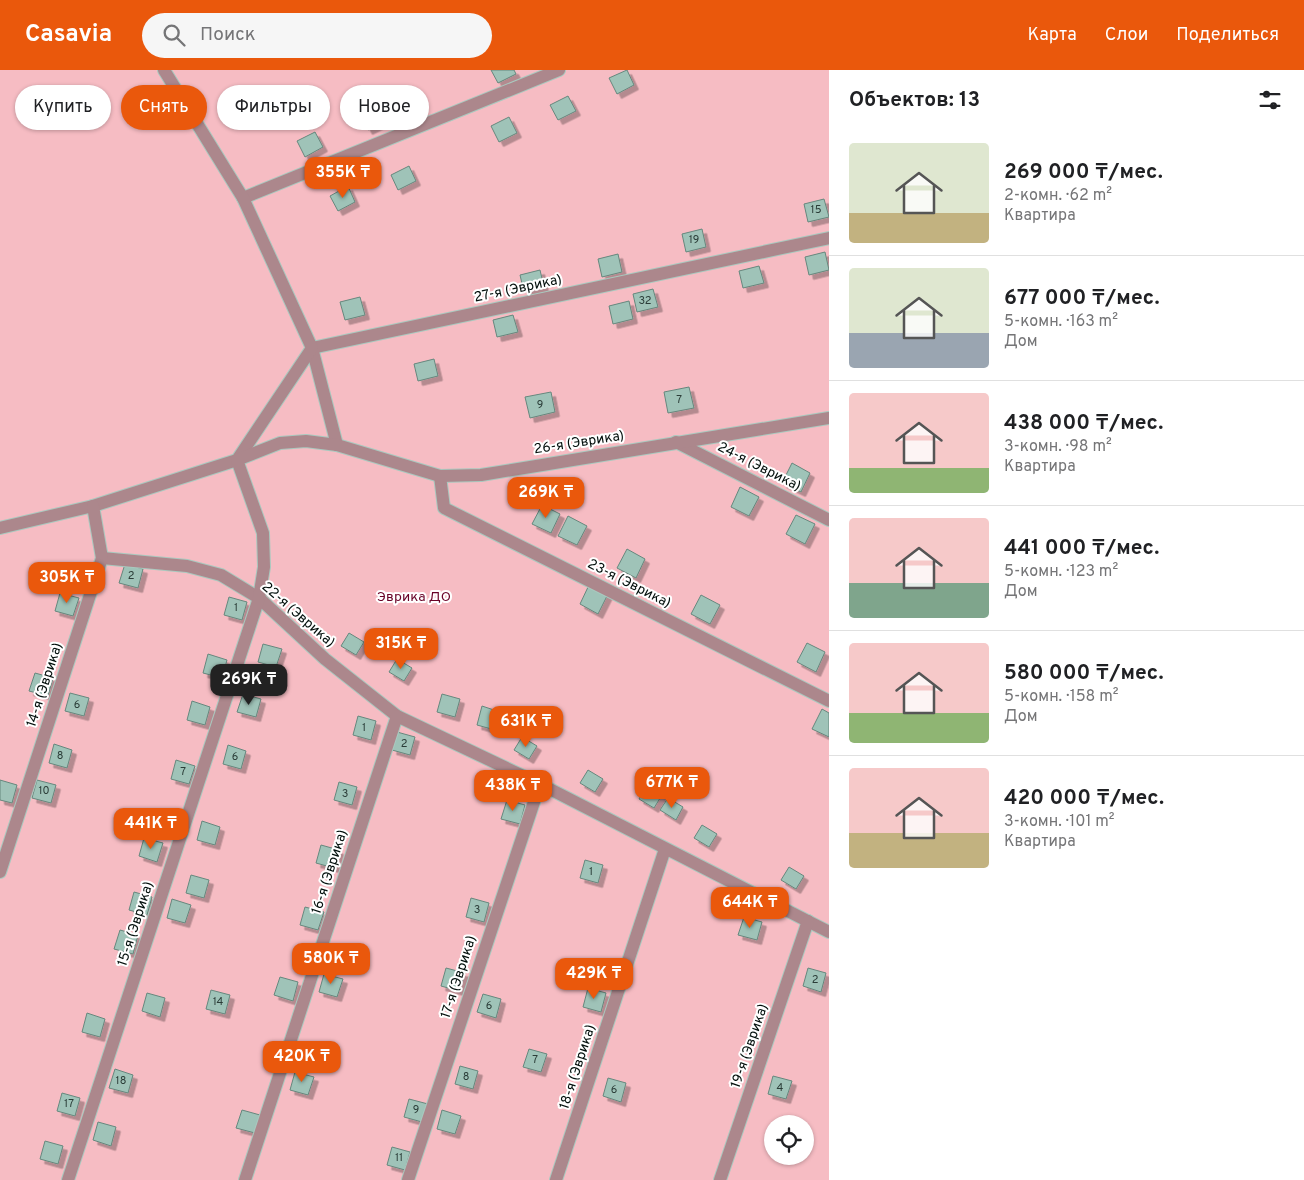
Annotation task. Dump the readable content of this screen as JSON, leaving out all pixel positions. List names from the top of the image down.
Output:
{
  "streets": {
    "lane": [
      "27-я (Эврика)",
      "26-я (Эврика)",
      "24-я (Эврика)",
      "23-я (Эврика)",
      "22-я (Эврика)",
      "14-я (Эврика)",
      "16-я (Эврика)",
      "15-я (Эврика)",
      "17-я (Эврика)",
      "19-я (Эврика)",
      "18-я (Эврика)"
    ]
  },
  "crossings": [
    ["26-я (Эврика)", "24-я (Эврика)"],
    ["26-я (Эврика)", "23-я (Эврика)"],
    ["22-я (Эврика)", "14-я (Эврика)"],
    ["22-я (Эврика)", "16-я (Эврика)"],
    ["22-я (Эврика)", "15-я (Эврика)"],
    ["22-я (Эврика)", "17-я (Эврика)"],
    ["22-я (Эврика)", "19-я (Эврика)"],
    ["22-я (Эврика)", "18-я (Эврика)"]
  ],
  "parks": ["Эврика ДО"],
  "house_numbers": [
    "15",
    "19",
    "32",
    "7",
    "9",
    "2",
    "1",
    "6",
    "1",
    "2",
    "8",
    "6",
    "7",
    "10",
    "3",
    "1",
    "3",
    "2",
    "14",
    "6",
    "7",
    "8",
    "18",
    "4",
    "6",
    "17",
    "9",
    "11"
  ],
  "page": {
    "header": "Casavia",
    "search": "Поиск",
    "nav": ["Карта", "Слои", "Поделиться"],
    "heading": "Объектов: 13",
    "chip": [
      "Купить",
      "Снять",
      "Фильтры",
      "Новое"
    ],
    "list": [
      {
        "name": "269 000 ₸/мес.",
        "note": "2-комн. · 62 m² · Квартира"
      },
      {
        "name": "677 000 ₸/мес.",
        "note": "5-комн. · 163 m² · Дом"
      },
      {
        "name": "438 000 ₸/мес.",
        "note": "3-комн. · 98 m² · Квартира"
      },
      {
        "name": "441 000 ₸/мес.",
        "note": "5-комн. · 123 m² · Дом"
      },
      {
        "name": "580 000 ₸/мес.",
        "note": "5-комн. · 158 m² · Дом"
      },
      {
        "name": "420 000 ₸/мес.",
        "note": "3-комн. · 101 m² · Квартира"
      }
    ],
    "price": [
      "355K ₸",
      "269K ₸",
      "305K ₸",
      "315K ₸",
      "269K ₸",
      "631K ₸",
      "677K ₸",
      "438K ₸",
      "441K ₸",
      "644K ₸",
      "580K ₸",
      "429K ₸",
      "420K ₸"
    ]
  }
}
